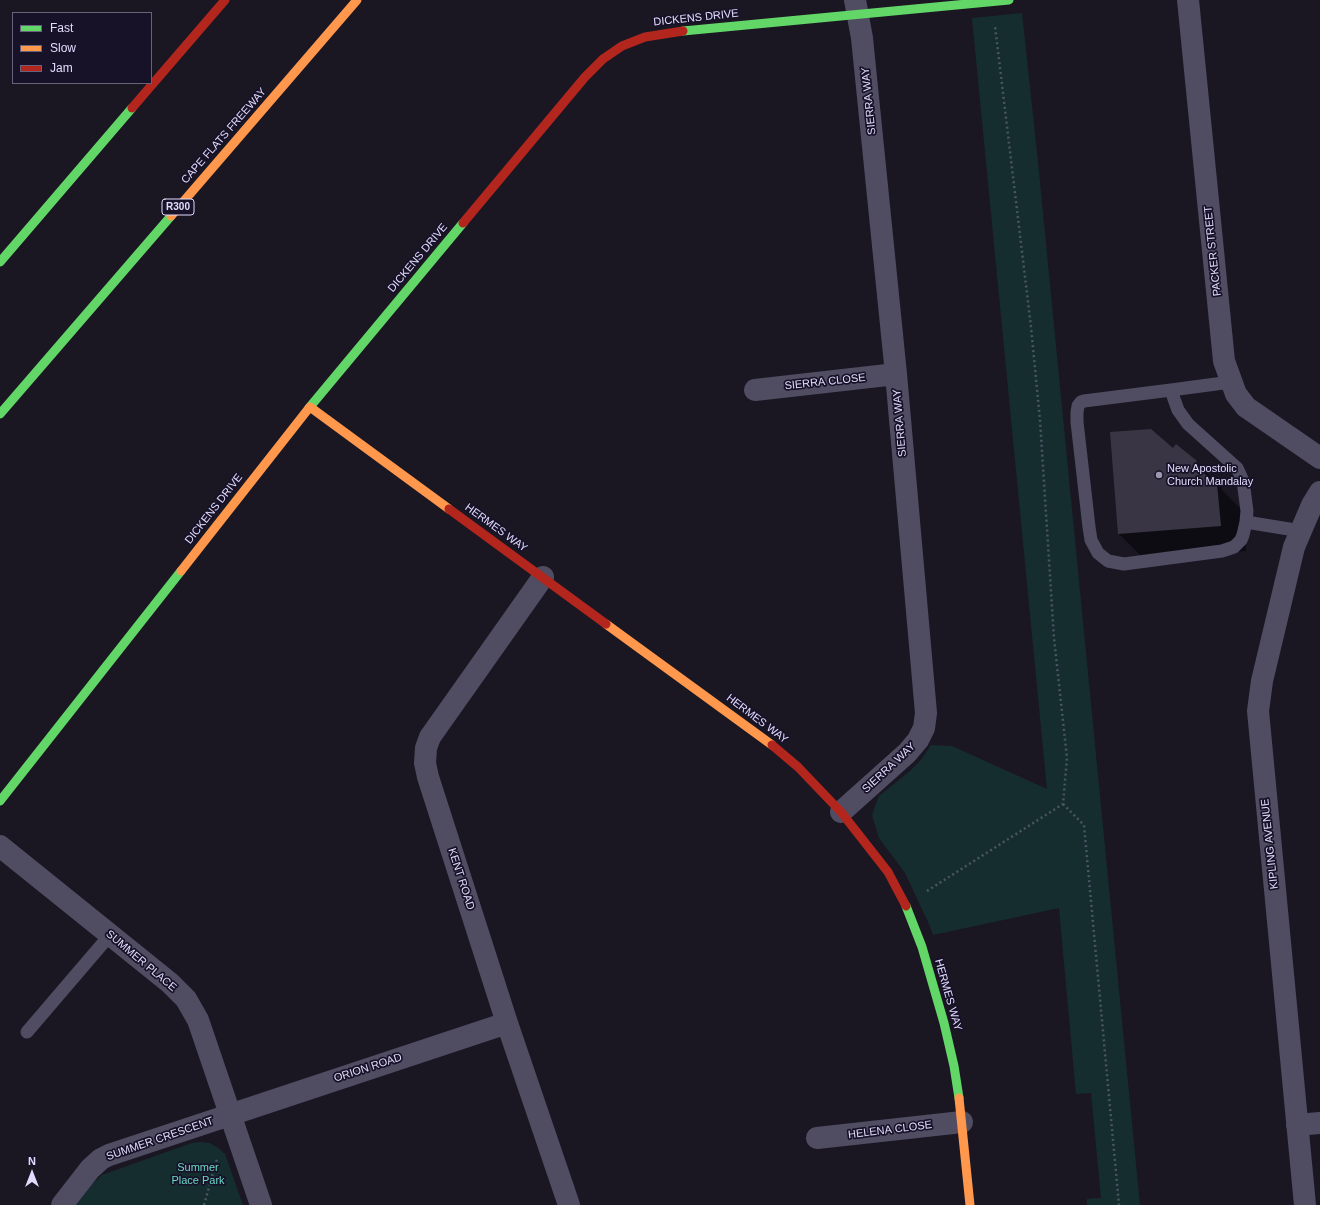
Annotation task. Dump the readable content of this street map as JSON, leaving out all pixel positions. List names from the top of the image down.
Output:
{
  "streets": {
    "main road": [
      "DICKENS DRIVE",
      "CAPE FLATS FREEWAY",
      "R300",
      "HERMES WAY"
    ],
    "street": [
      "SIERRA WAY",
      "PACKER STREET",
      "SIERRA CLOSE",
      "KIPLING AVENUE",
      "KENT ROAD",
      "SUMMER PLACE",
      "ORION ROAD",
      "HELENA CLOSE",
      "SUMMER CRESCENT"
    ]
  },
  "crossings": [
    ["DICKENS DRIVE", "SIERRA WAY"],
    ["DICKENS DRIVE", "HERMES WAY"],
    ["SIERRA WAY", "SIERRA CLOSE"],
    ["SIERRA WAY", "HERMES WAY"],
    ["HERMES WAY", "KENT ROAD"],
    ["HERMES WAY", "HELENA CLOSE"],
    ["KENT ROAD", "ORION ROAD"],
    ["SUMMER PLACE", "ORION ROAD"],
    ["SUMMER PLACE", "SUMMER CRESCENT"],
    ["ORION ROAD", "SUMMER CRESCENT"]
  ],
  "parks": ["Summer Place Park"],
  "places": ["New Apostolic Church Mandalay"],
  "legend": ["Fast", "Slow", "Jam"],
  "north": "top"
}
